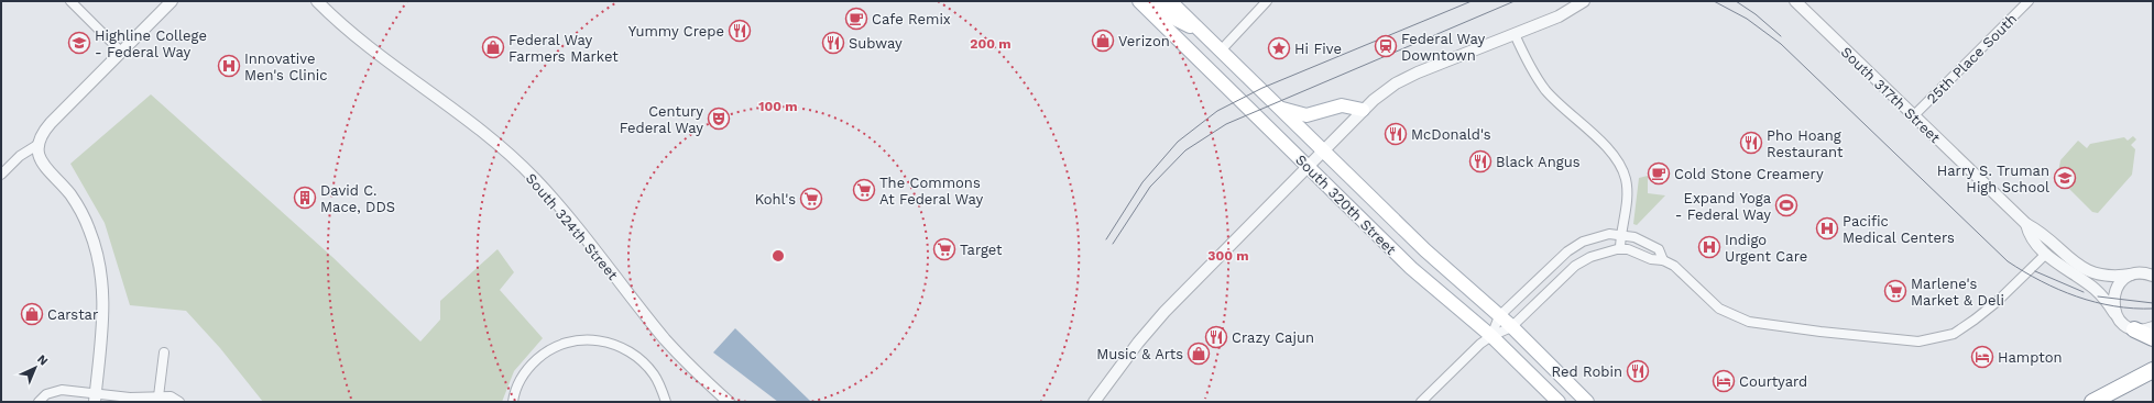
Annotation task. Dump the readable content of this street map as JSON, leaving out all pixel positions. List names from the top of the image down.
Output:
{
  "streets": {
    "main road": ["South 320th Street"],
    "street": ["25th Place South", "South 317th Street", "South 324th Street"]
  },
  "crossings": [
    ["25th Place South", "South 317th Street"]
  ],
  "places": {
    "cafe": ["Cafe Remix", "Cold Stone Creamery"],
    "restaurant": [
      "Yummy Crepe",
      "Subway",
      "McDonald's",
      "Pho Hoang Restaurant",
      "Black Angus",
      "Crazy Cajun",
      "Red Robin"
    ],
    "shop": [
      "Verizon",
      "Federal Way Farmers Market",
      "Carstar",
      "Music & Arts"
    ],
    "school or university": ["Highline College - Federal Way", "Harry S. Truman High School"],
    "station": ["Federal Way Downtown"],
    "place": ["Hi Five"],
    "hospital": ["Innovative Men's Clinic", "Pacific Medical Centers", "Indigo Urgent Care"],
    "theatre": ["Century Federal Way"],
    "supermarket": [
      "The Commons At Federal Way",
      "Kohl's",
      "Target",
      "Marlene's Market & Deli"
    ],
    "building": ["David C. Mace, DDS"],
    "sports": ["Expand Yoga - Federal Way"],
    "hotel": ["Hampton", "Courtyard"]
  },
  "north": "top right",
  "rings": ["200 m", "100 m", "300 m"]
}
